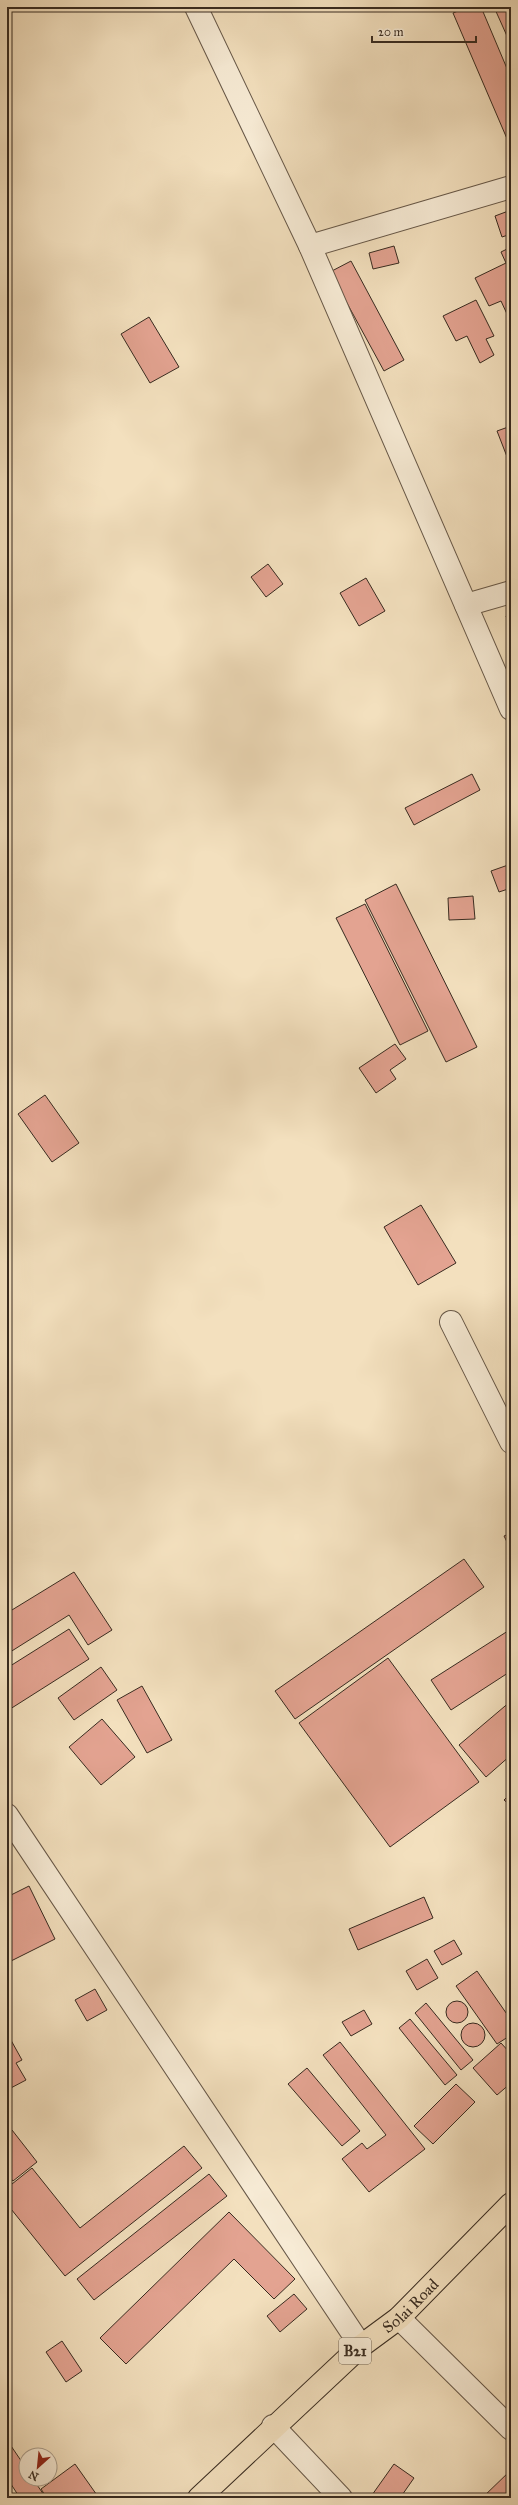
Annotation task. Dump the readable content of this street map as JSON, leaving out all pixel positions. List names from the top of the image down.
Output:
{
  "streets": {
    "highway": ["Solai Road", "B21"]
  },
  "scale_bar": "20 m",
  "north": "bottom left"
}
